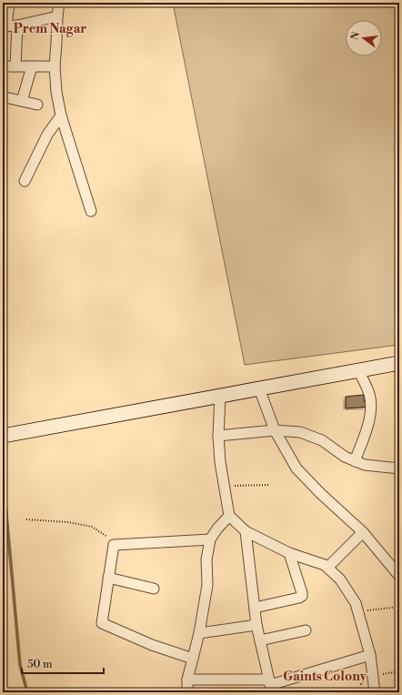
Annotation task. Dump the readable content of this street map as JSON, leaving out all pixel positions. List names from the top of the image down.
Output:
{
  "districts": ["Prem Nagar", "Gaints Colony"],
  "scale_bar": "50 m",
  "north": "left"
}
